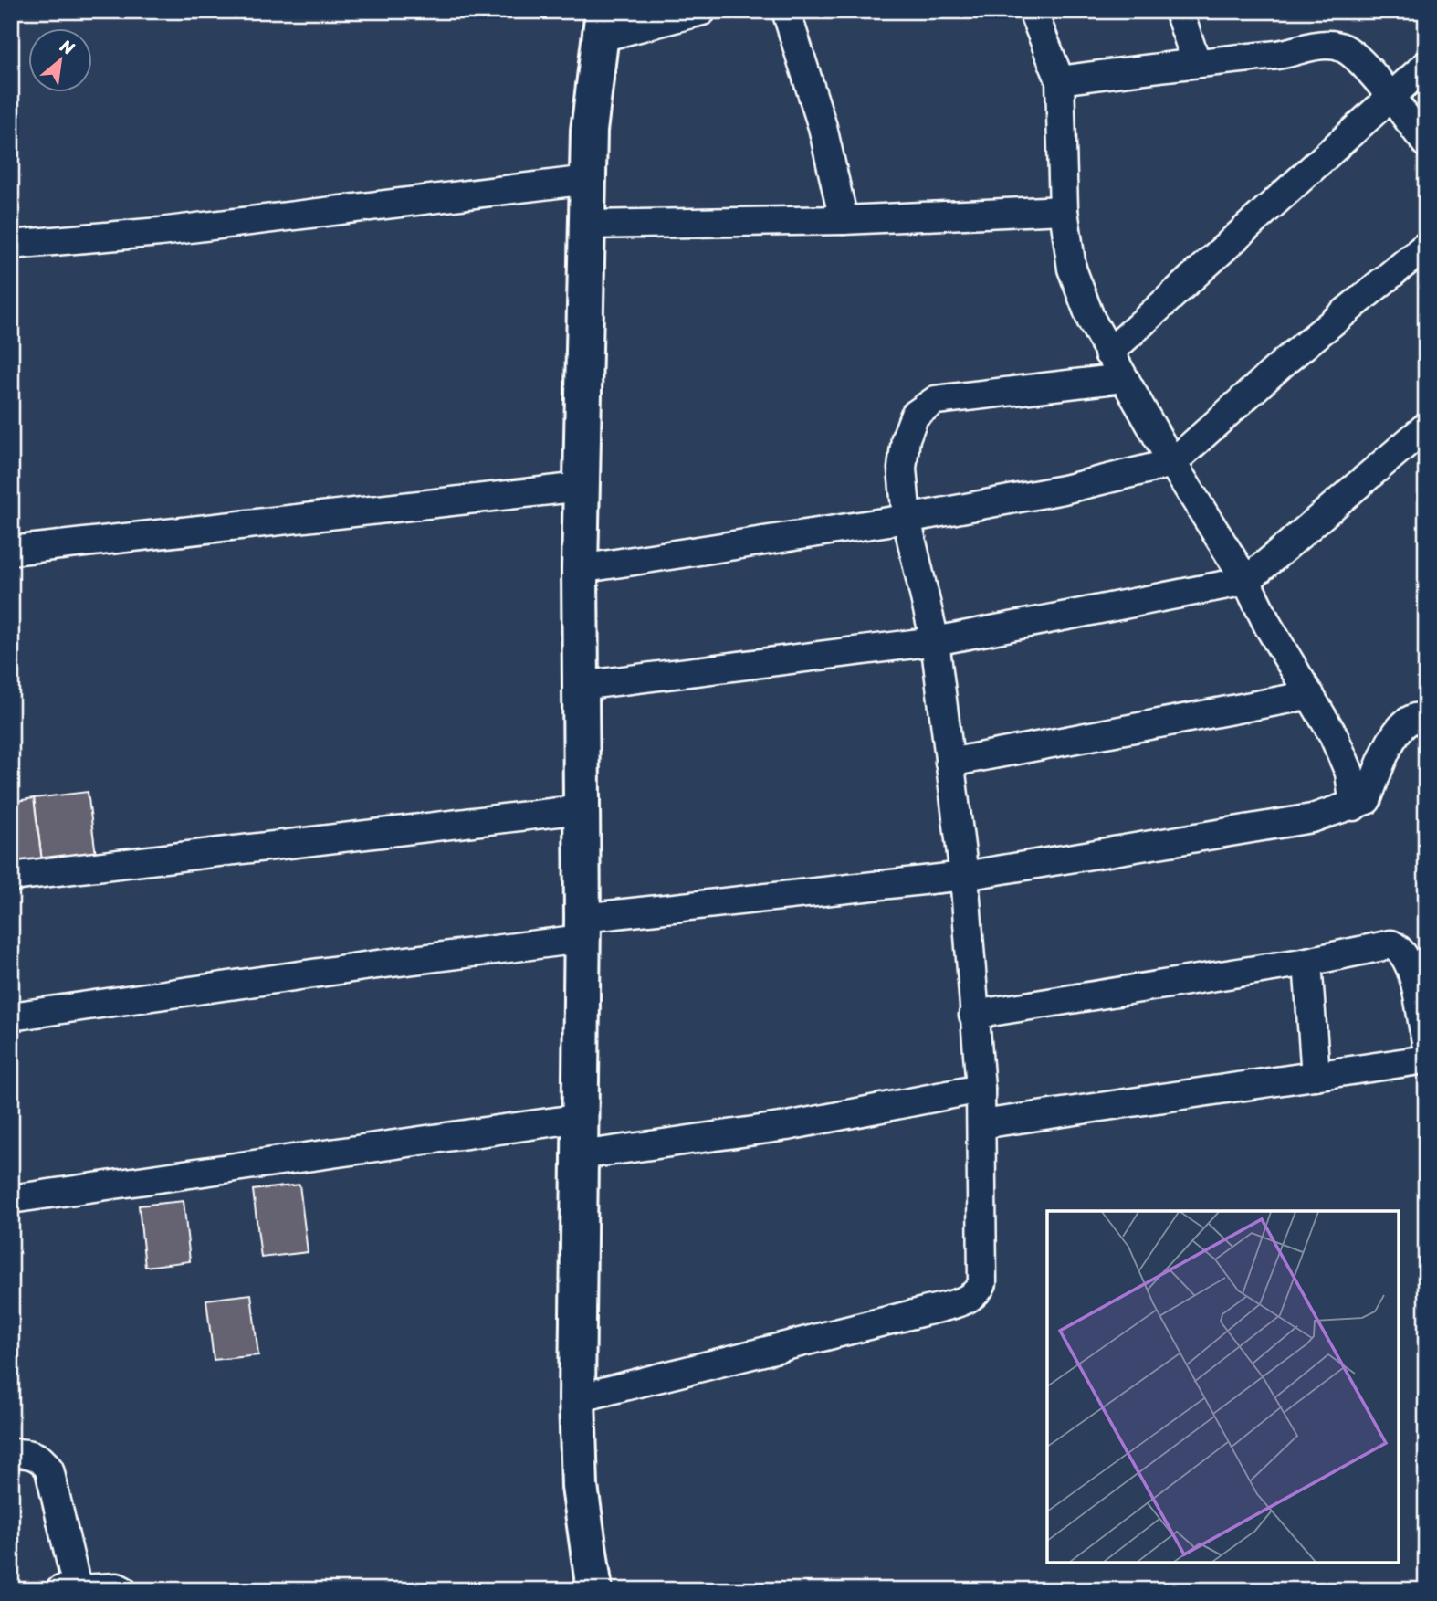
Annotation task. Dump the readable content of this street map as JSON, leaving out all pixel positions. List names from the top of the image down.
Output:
{
  "north": "top right"
}
